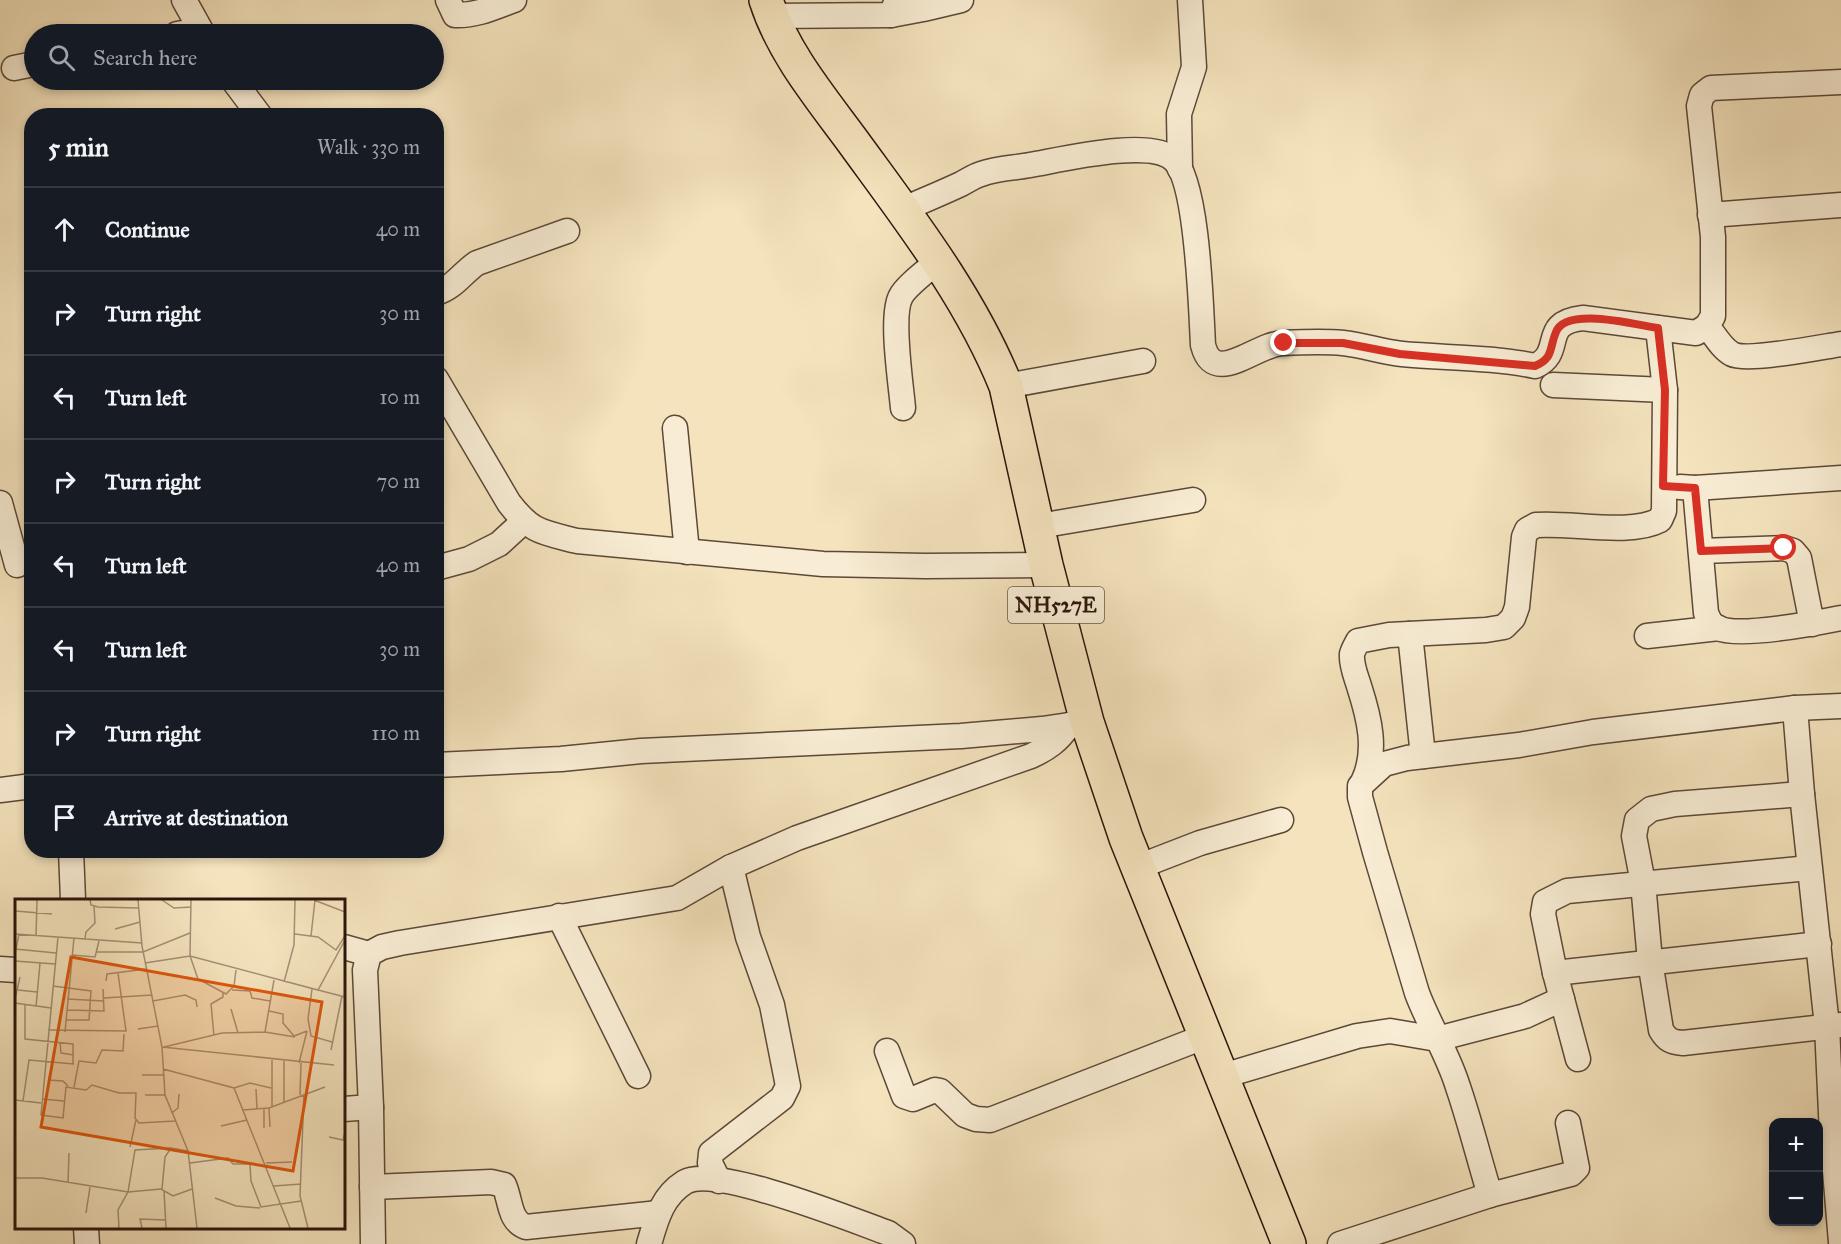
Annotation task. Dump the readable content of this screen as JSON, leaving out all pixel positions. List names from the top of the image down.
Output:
{
  "streets": {
    "highway": ["NH527E"]
  },
  "page": {
    "search": "Search here",
    "heading": ["5 min", "Walk · 330 m"],
    "list": [
      ["Continue", "40 m"],
      ["Turn right", "30 m"],
      ["Turn left", "10 m"],
      ["Turn right", "70 m"],
      ["Turn left", "40 m"],
      ["Turn left", "30 m"],
      ["Turn right", "110 m"],
      "Arrive at destination"
    ],
    "map_buttons": ["+", "−"]
  }
}
